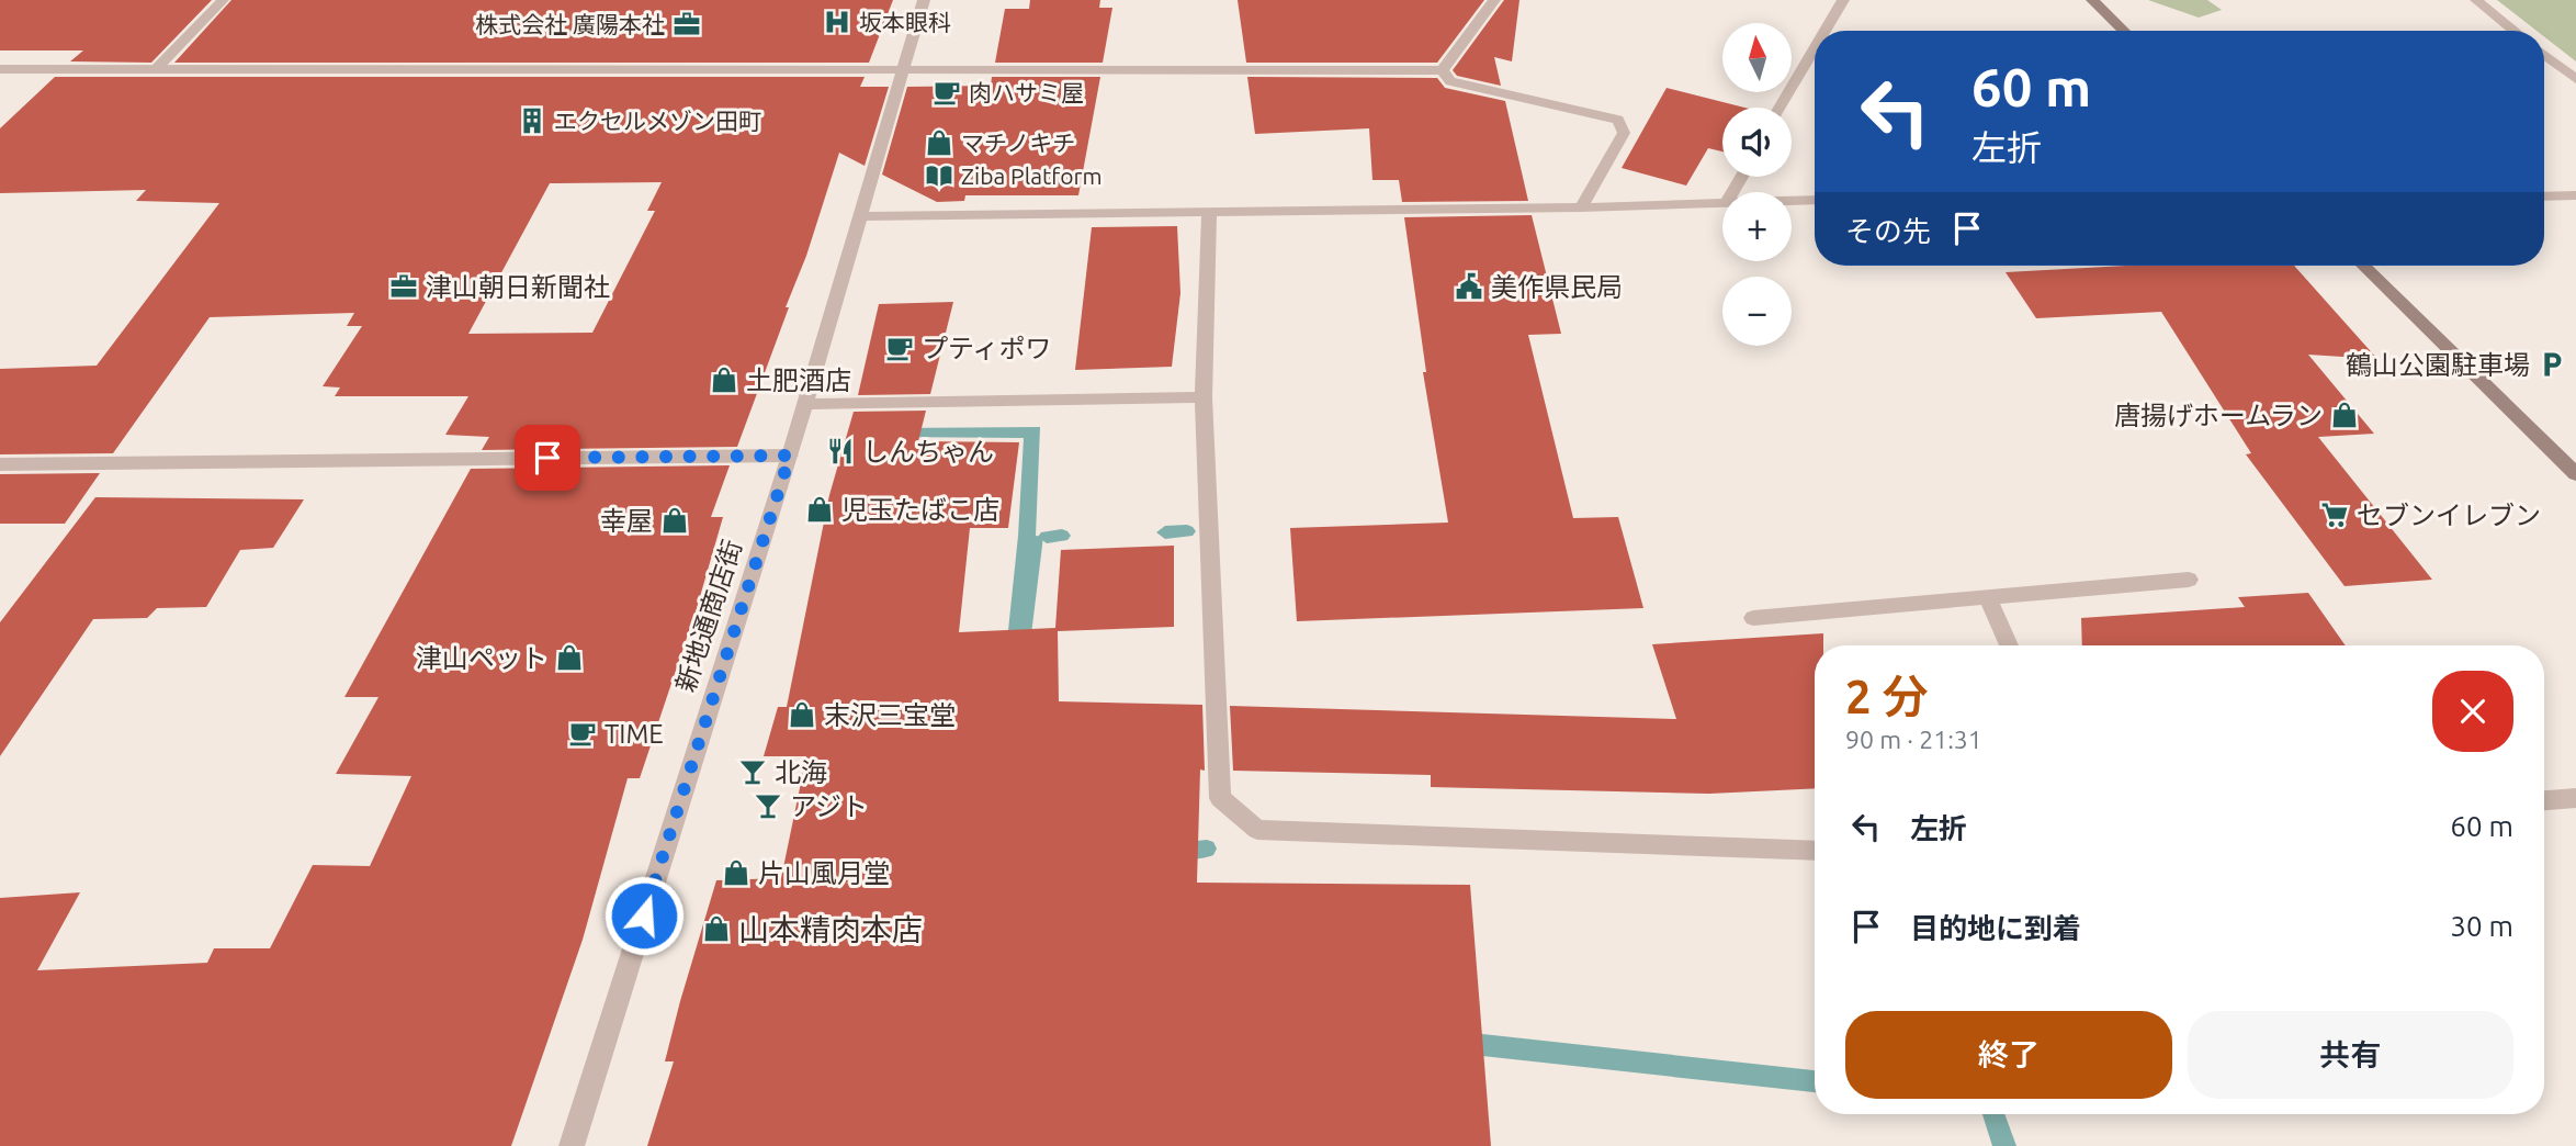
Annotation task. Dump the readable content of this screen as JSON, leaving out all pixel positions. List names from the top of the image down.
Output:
{
  "streets": {
    "street": ["新地通商店街"]
  },
  "places": {
    "hospital": ["坂本眼科"],
    "office": ["株式会社 廣陽本社", "津山朝日新聞社"],
    "cafe": ["肉ハサミ屋", "プティポワ", "TIME"],
    "building": ["エクセルメゾン田町"],
    "shop": [
      "マチノキチ",
      "土肥酒店",
      "唐揚げホームラン",
      "児玉たばこ店",
      "幸屋",
      "津山ペット",
      "末沢三宝堂",
      "片山風月堂",
      "山本精肉本店"
    ],
    "library": ["Ziba Platform"],
    "public building": ["美作県民局"],
    "parking": ["鶴山公園駐車場"],
    "restaurant": ["しんちゃん"],
    "supermarket": ["セブンイレブン"],
    "bar": ["北海", "アジト"]
  },
  "north": "top",
  "page": {
    "map_buttons": ["+", "−"],
    "turn": ["60 m", "左折"],
    "then": "その先",
    "heading": ["2 分", "90 m · 21:31"],
    "list": [
      {
        "name": "左折",
        "value": "60 m"
      },
      {
        "name": "目的地に到着",
        "value": "30 m"
      }
    ],
    "buttons": ["終了", "共有"]
  }
}
